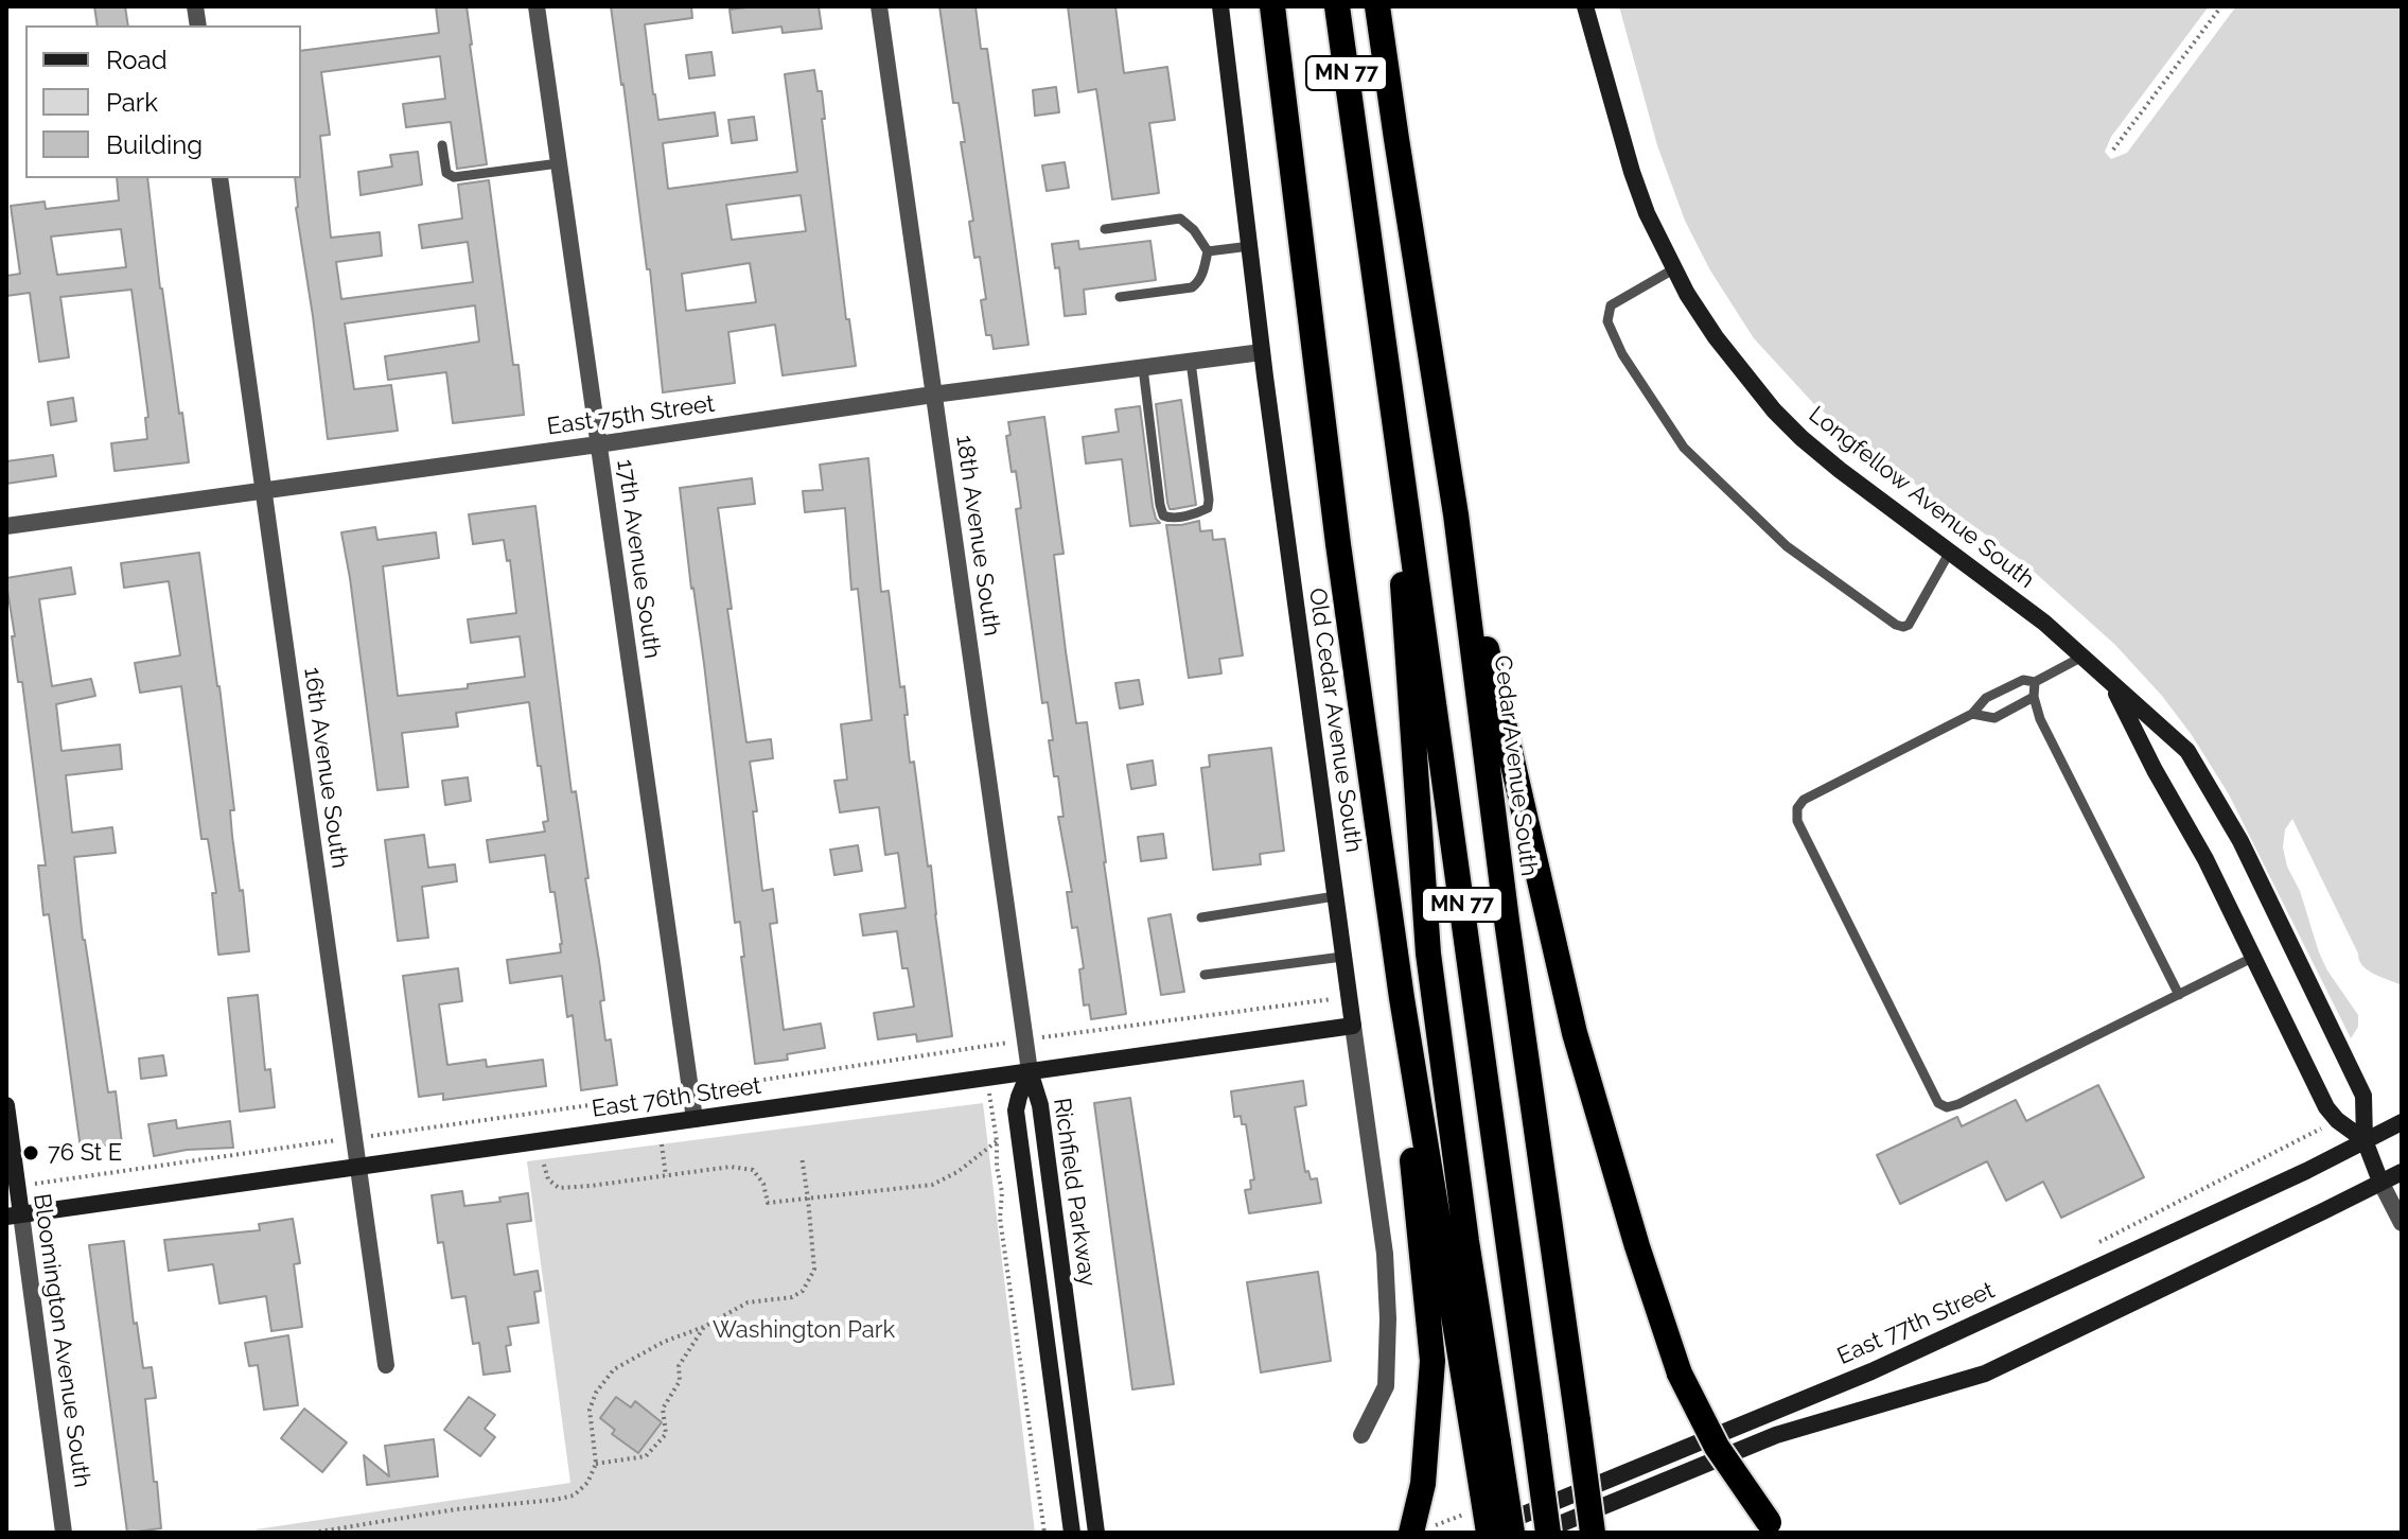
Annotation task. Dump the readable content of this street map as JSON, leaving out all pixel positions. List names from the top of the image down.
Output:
{
  "streets": {
    "highway": ["MN 77", "Cedar Avenue South"],
    "street": [
      "East 75th Street",
      "Longfellow Avenue South",
      "18th Avenue South",
      "17th Avenue South",
      "Old Cedar Avenue South",
      "16th Avenue South",
      "East 76th Street",
      "Richfield Parkway",
      "East 77th Street",
      "Bloomington Avenue South"
    ]
  },
  "crossings": [
    ["East 75th Street", "18th Avenue South"],
    ["East 75th Street", "17th Avenue South"],
    ["East 75th Street", "Old Cedar Avenue South"],
    ["East 75th Street", "16th Avenue South"],
    ["Longfellow Avenue South", "East 77th Street"],
    ["18th Avenue South", "East 76th Street"],
    ["18th Avenue South", "Richfield Parkway"],
    ["17th Avenue South", "East 76th Street"],
    ["Old Cedar Avenue South", "East 76th Street"],
    ["16th Avenue South", "East 76th Street"],
    ["East 76th Street", "Richfield Parkway"],
    ["East 76th Street", "Bloomington Avenue South"]
  ],
  "parks": ["Washington Park"],
  "places": ["76 St E"],
  "legend": ["Road", "Park", "Building"]
}
